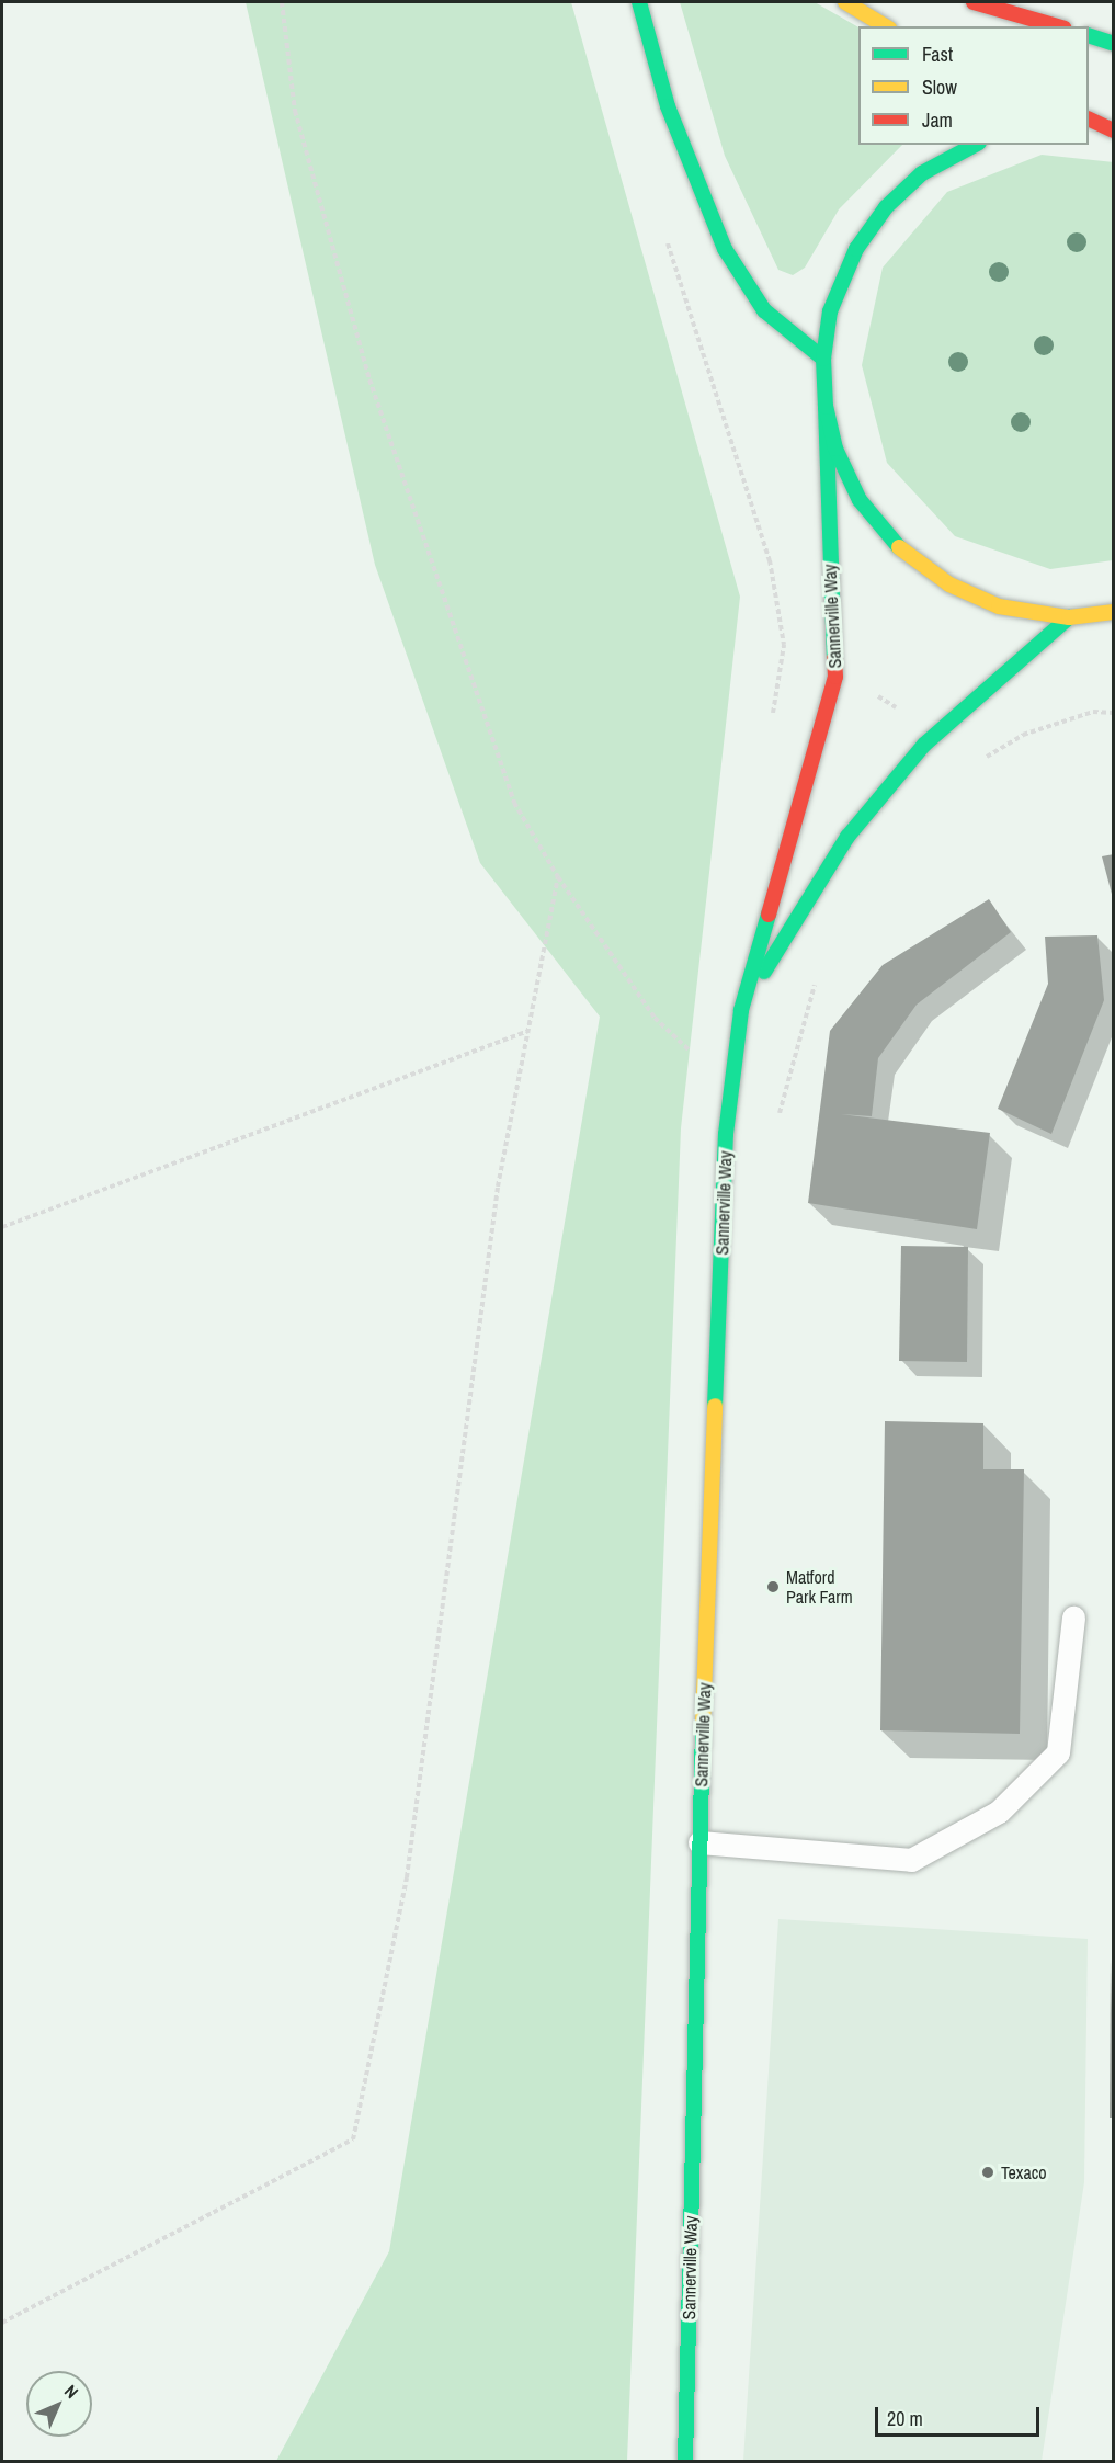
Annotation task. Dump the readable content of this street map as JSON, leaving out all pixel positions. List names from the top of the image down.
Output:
{
  "streets": {
    "main road": ["Sannerville Way"]
  },
  "places": ["Matford Park Farm", "Texaco"],
  "legend": ["Fast", "Slow", "Jam"],
  "scale_bar": "20 m",
  "north": "top right"
}
